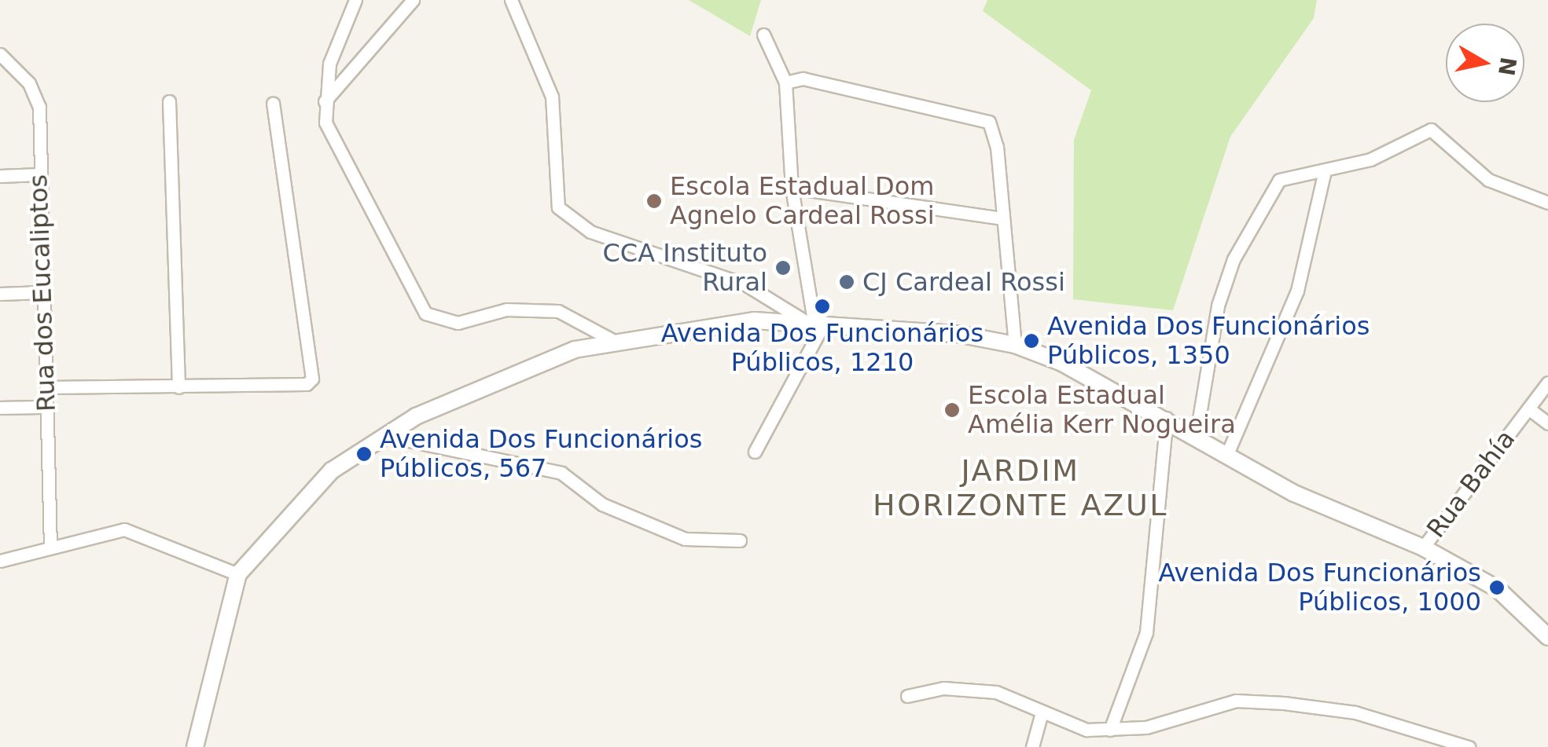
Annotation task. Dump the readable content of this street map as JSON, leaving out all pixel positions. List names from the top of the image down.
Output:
{
  "streets": {
    "street": ["Rua dos Eucaliptos", "Rua Bahía"]
  },
  "districts": ["JARDIM HORIZONTE AZUL"],
  "places": [
    "Escola Estadual Dom Agnelo Cardeal Rossi",
    "CCA Instituto Rural",
    "CJ Cardeal Rossi",
    "Avenida Dos Funcionários Públicos, 1210",
    "Avenida Dos Funcionários Públicos, 1350",
    "Escola Estadual Amélia Kerr Nogueira",
    "Avenida Dos Funcionários Públicos, 567",
    "Avenida Dos Funcionários Públicos, 1000"
  ],
  "north": "right"
}
